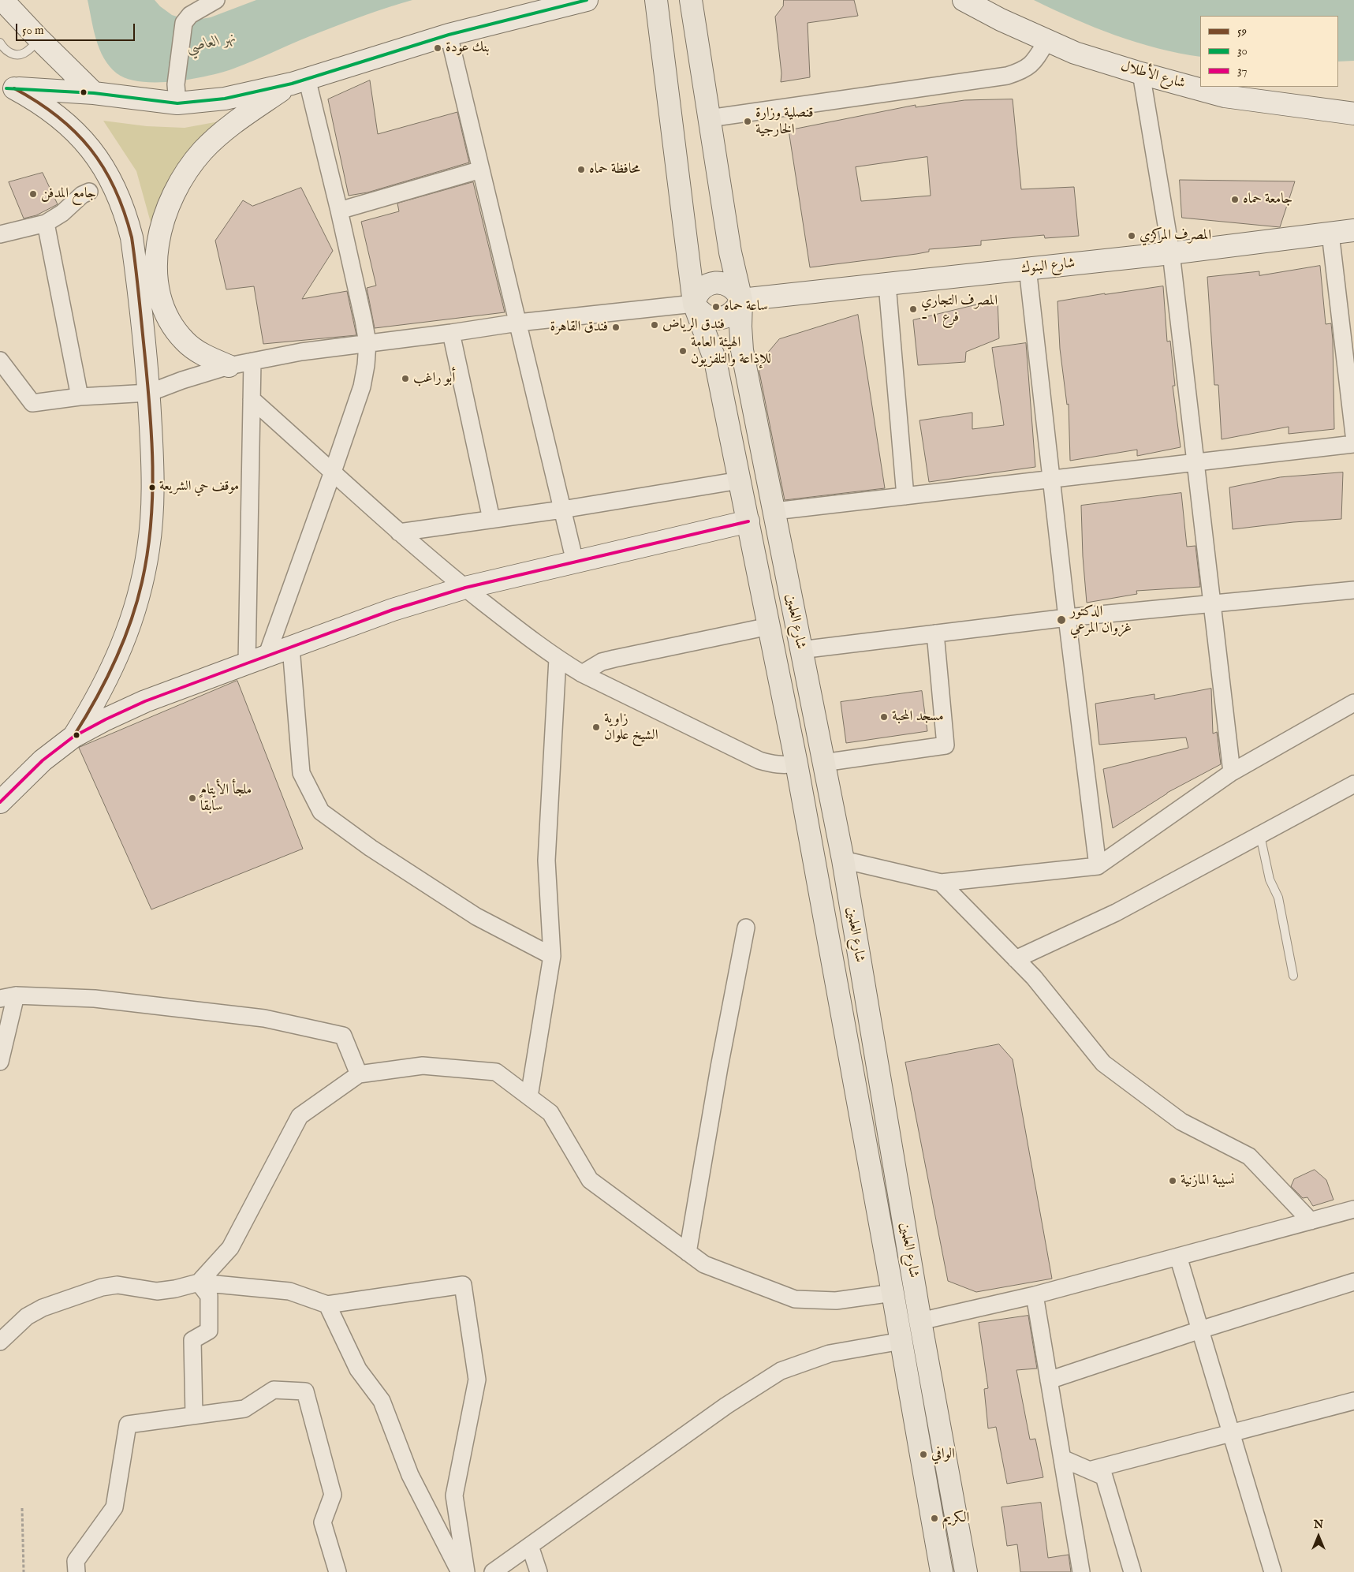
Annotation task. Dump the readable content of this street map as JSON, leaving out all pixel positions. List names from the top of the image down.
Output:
{
  "streets": {
    "main road": ["شارع الأطلال", "شارع البنوك", "شارع العلمين"]
  },
  "crossings": [
    ["شارع البنوك", "شارع العلمين"]
  ],
  "water": ["نهر العاصي"],
  "places": [
    "بنك عودة",
    "قنصلية وزارة الخارجية",
    "محافظة حماه",
    "جامع المدفن",
    "جامعة حماه",
    "المصرف المركزي",
    "ساعة حماه",
    "المصرف التجاري - فرع ١",
    "فندق الرياض",
    "فندق القاهرة",
    "الهيئة العامة للإذاعة والتلفزيون",
    "أبو راغب",
    "موقف حي الشريعة",
    "الدكتور غزوان المرعي",
    "مسجد المحبة",
    "زاوية الشيخ علوان",
    "ملجأ الأيتام سابقاً",
    "نسيبة المازنية",
    "الوافي",
    "الكريم"
  ],
  "lines": ["transit line 30", "transit line 59", "transit line 37"],
  "legend": ["59", "30", "37"],
  "scale_bar": "50 m",
  "north": "top"
}
